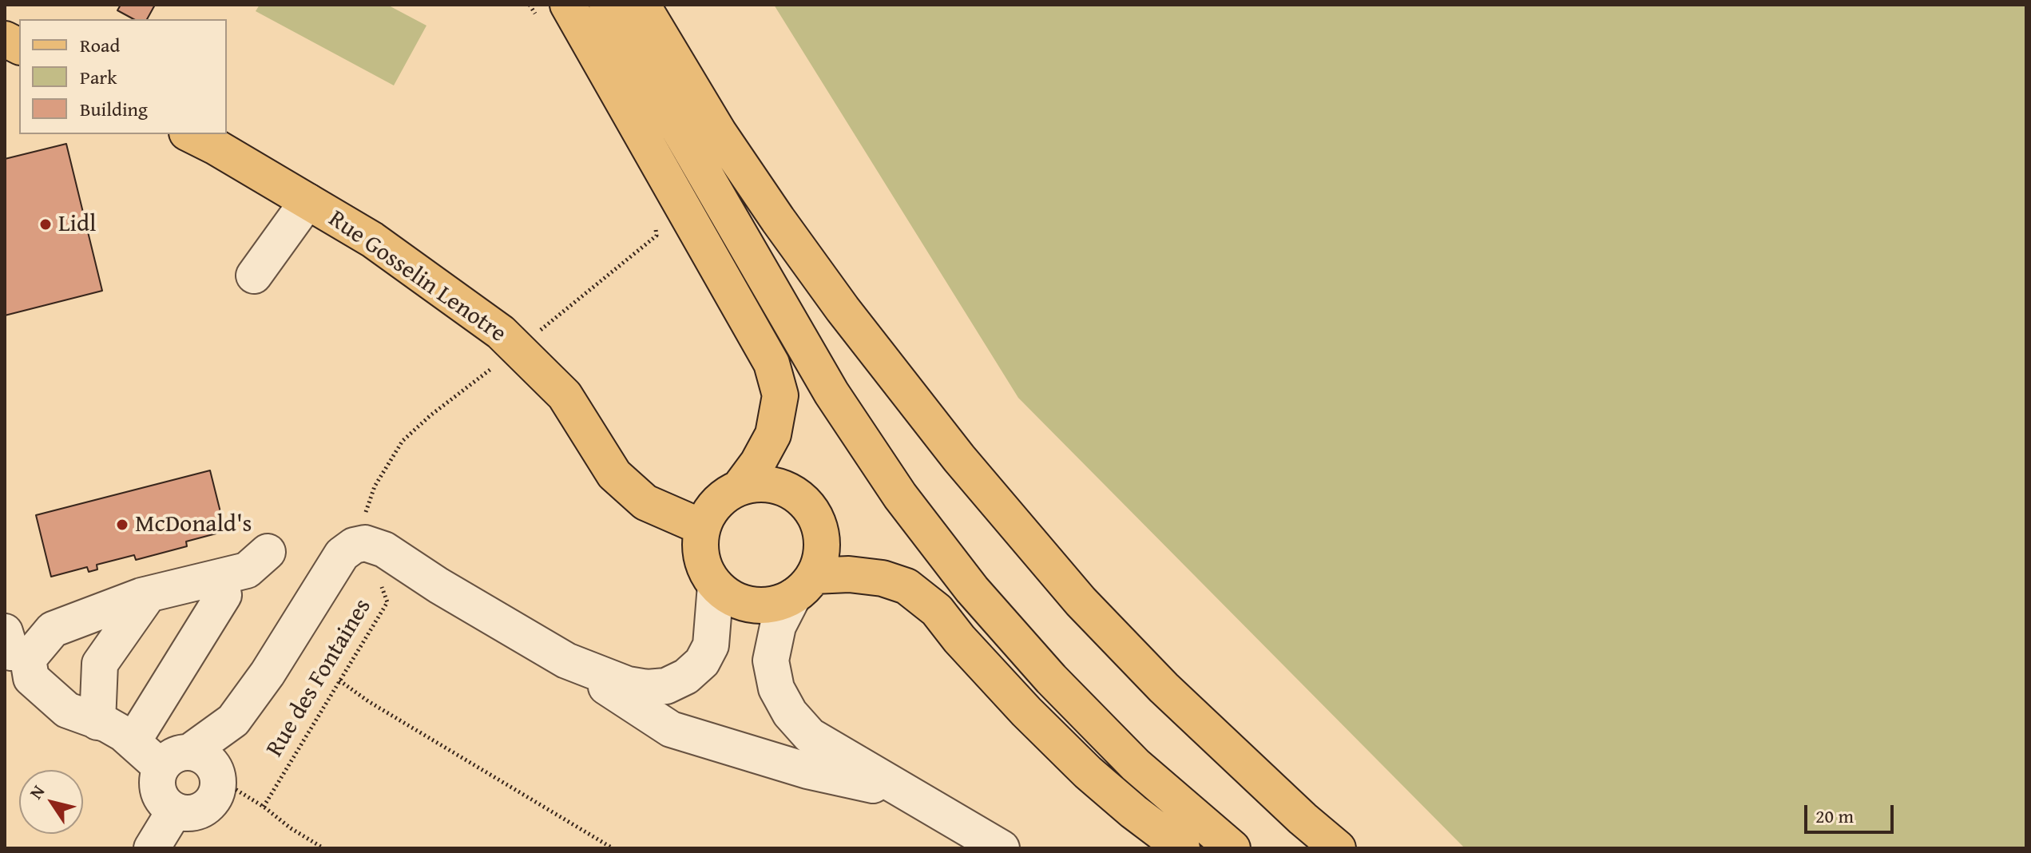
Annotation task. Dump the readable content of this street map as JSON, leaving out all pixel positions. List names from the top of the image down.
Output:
{
  "streets": {
    "main road": ["Rue Gosselin Lenotre"],
    "path": ["Rue des Fontaines"]
  },
  "crossings": [
    ["Rue Gosselin Lenotre", "Rue des Fontaines"]
  ],
  "places": ["Lidl", "McDonald's"],
  "legend": ["Road", "Park", "Building"],
  "scale_bar": "20 m",
  "north": "top left"
}
